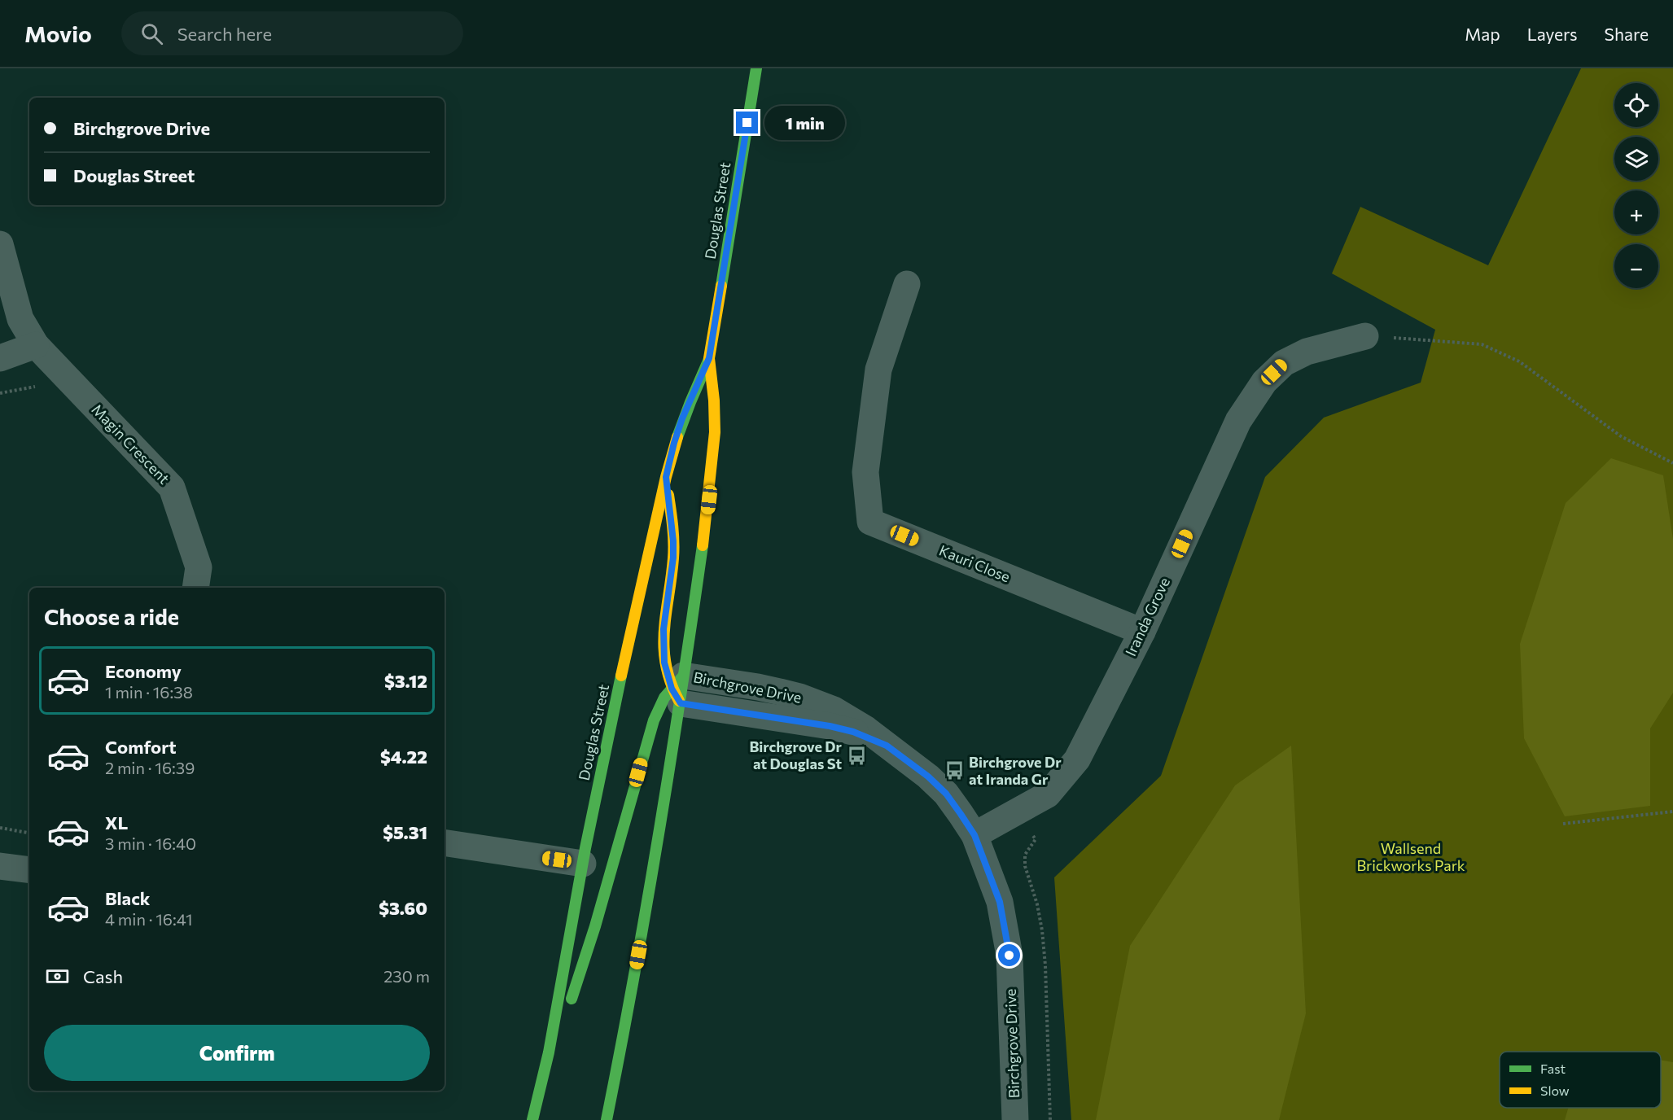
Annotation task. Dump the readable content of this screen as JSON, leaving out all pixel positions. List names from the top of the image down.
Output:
{
  "streets": {
    "street": [
      "Douglas Street",
      "Magin Crescent",
      "Kauri Close",
      "Iranda Grove",
      "Birchgrove Drive"
    ]
  },
  "crossings": [
    ["Douglas Street", "Birchgrove Drive"],
    ["Kauri Close", "Iranda Grove"],
    ["Iranda Grove", "Birchgrove Drive"]
  ],
  "parks": ["Wallsend Brickworks Park"],
  "places": {
    "bus stop": ["Birchgrove Dr at Douglas St", "Birchgrove Dr at Iranda Gr"]
  },
  "legend": ["Fast", "Slow"],
  "page": {
    "header": "Movio",
    "search": "Search here",
    "nav": ["Map", "Layers", "Share"],
    "map_buttons": ["+", "−"],
    "banner": ["Birchgrove Drive", "Douglas Street"],
    "bubble": "1 min",
    "heading": "Choose a ride",
    "list": [
      {
        "name": "Economy",
        "note": "1 min · 16:38",
        "value": "$3.12"
      },
      {
        "name": "Comfort",
        "note": "2 min · 16:39",
        "value": "$4.22"
      },
      {
        "name": "XL",
        "note": "3 min · 16:40",
        "value": "$5.31"
      },
      {
        "name": "Black",
        "note": "4 min · 16:41",
        "value": "$3.60"
      }
    ],
    "pay": ["Cash", "230 m"],
    "buttons": "Confirm"
  }
}
